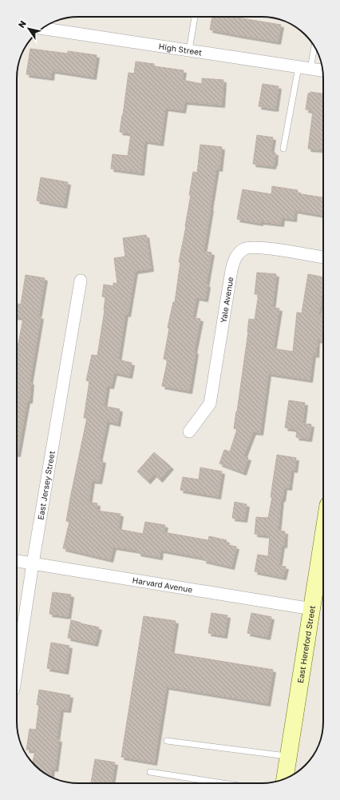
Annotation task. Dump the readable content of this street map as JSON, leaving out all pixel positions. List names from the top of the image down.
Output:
{
  "streets": {
    "street": [
      "High Street",
      "Yale Avenue",
      "East Jersey Street",
      "Harvard Avenue",
      "East Hereford Street"
    ]
  },
  "crossings": [
    ["East Jersey Street", "Harvard Avenue"],
    ["Harvard Avenue", "East Hereford Street"]
  ],
  "north": "top left"
}
